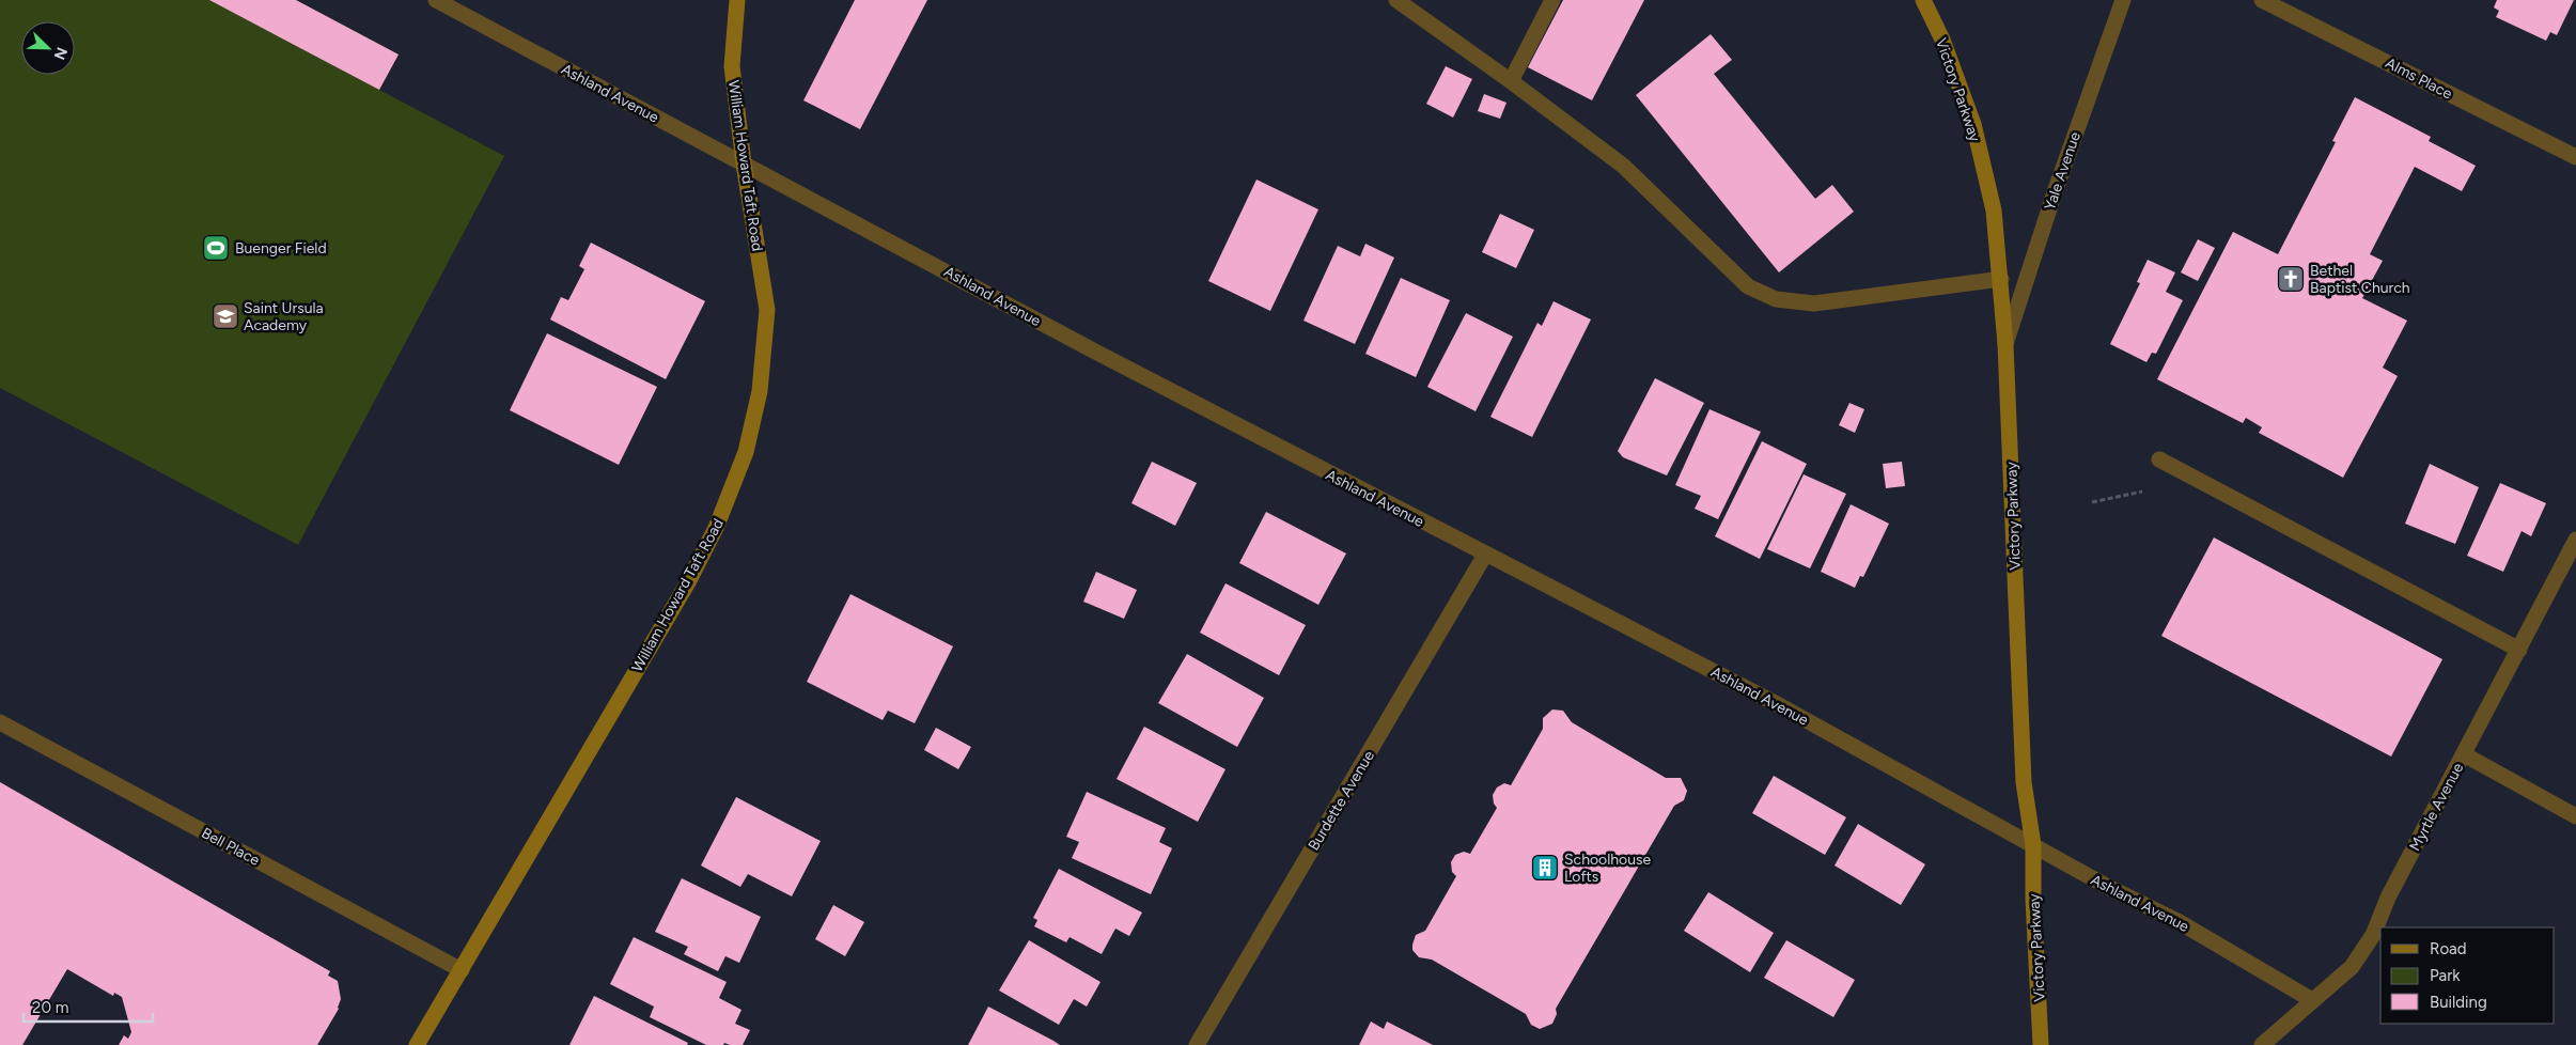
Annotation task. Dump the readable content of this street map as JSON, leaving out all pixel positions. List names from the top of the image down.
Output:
{
  "streets": {
    "street": [
      "Alms Place",
      "Victory Parkway",
      "Ashland Avenue",
      "William Howard Taft Road",
      "Yale Avenue",
      "Burdette Avenue",
      "Myrtle Avenue",
      "Bell Place"
    ]
  },
  "crossings": [
    ["Victory Parkway", "Ashland Avenue"],
    ["Victory Parkway", "Yale Avenue"],
    ["Ashland Avenue", "William Howard Taft Road"],
    ["Ashland Avenue", "Burdette Avenue"],
    ["Ashland Avenue", "Myrtle Avenue"],
    ["William Howard Taft Road", "Bell Place"]
  ],
  "places": {
    "sports": ["Buenger Field"],
    "church": ["Bethel Baptist Church"],
    "school or university": ["Saint Ursula Academy"],
    "building": ["Schoolhouse Lofts"]
  },
  "legend": ["Road", "Park", "Building"],
  "scale_bar": "20 m",
  "north": "bottom right"
}
